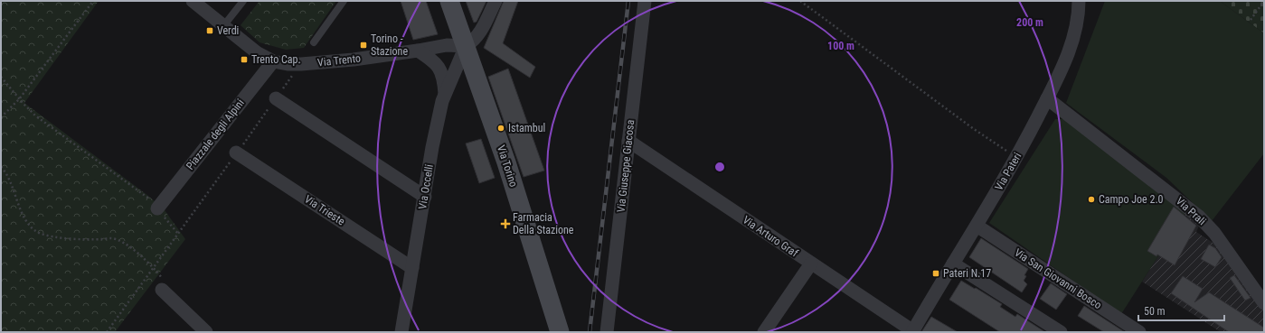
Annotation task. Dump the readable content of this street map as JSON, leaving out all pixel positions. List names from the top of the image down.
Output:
{
  "streets": {
    "main road": ["Via Torino"],
    "street": [
      "Via Trento",
      "Piazzale degli Alpini",
      "Via Giuseppe Giacosa",
      "Via Pateri",
      "Via Occelli",
      "Via Trieste",
      "Via Prali",
      "Via Arturo Graf",
      "Via San Giovanni Bosco"
    ]
  },
  "crossings": [
    ["Via Trento", "Piazzale degli Alpini"],
    ["Via Trento", "Via Torino"],
    ["Via Trento", "Via Occelli"],
    ["Via Torino", "Via Occelli"],
    ["Via Giuseppe Giacosa", "Via Arturo Graf"],
    ["Via Pateri", "Via Prali"],
    ["Via Pateri", "Via Arturo Graf"],
    ["Via Pateri", "Via San Giovanni Bosco"],
    ["Via Occelli", "Via Trieste"]
  ],
  "places": {
    "transit": [
      "Verdi",
      "Torino - Stazione",
      "Trento Cap.",
      "Pateri N.17"
    ],
    "other": ["Istambul", "Campo Joe 2.0"],
    "health": ["Farmacia Della Stazione"]
  },
  "scale_bar": "50 m",
  "rings": ["200 m", "100 m"]
}
